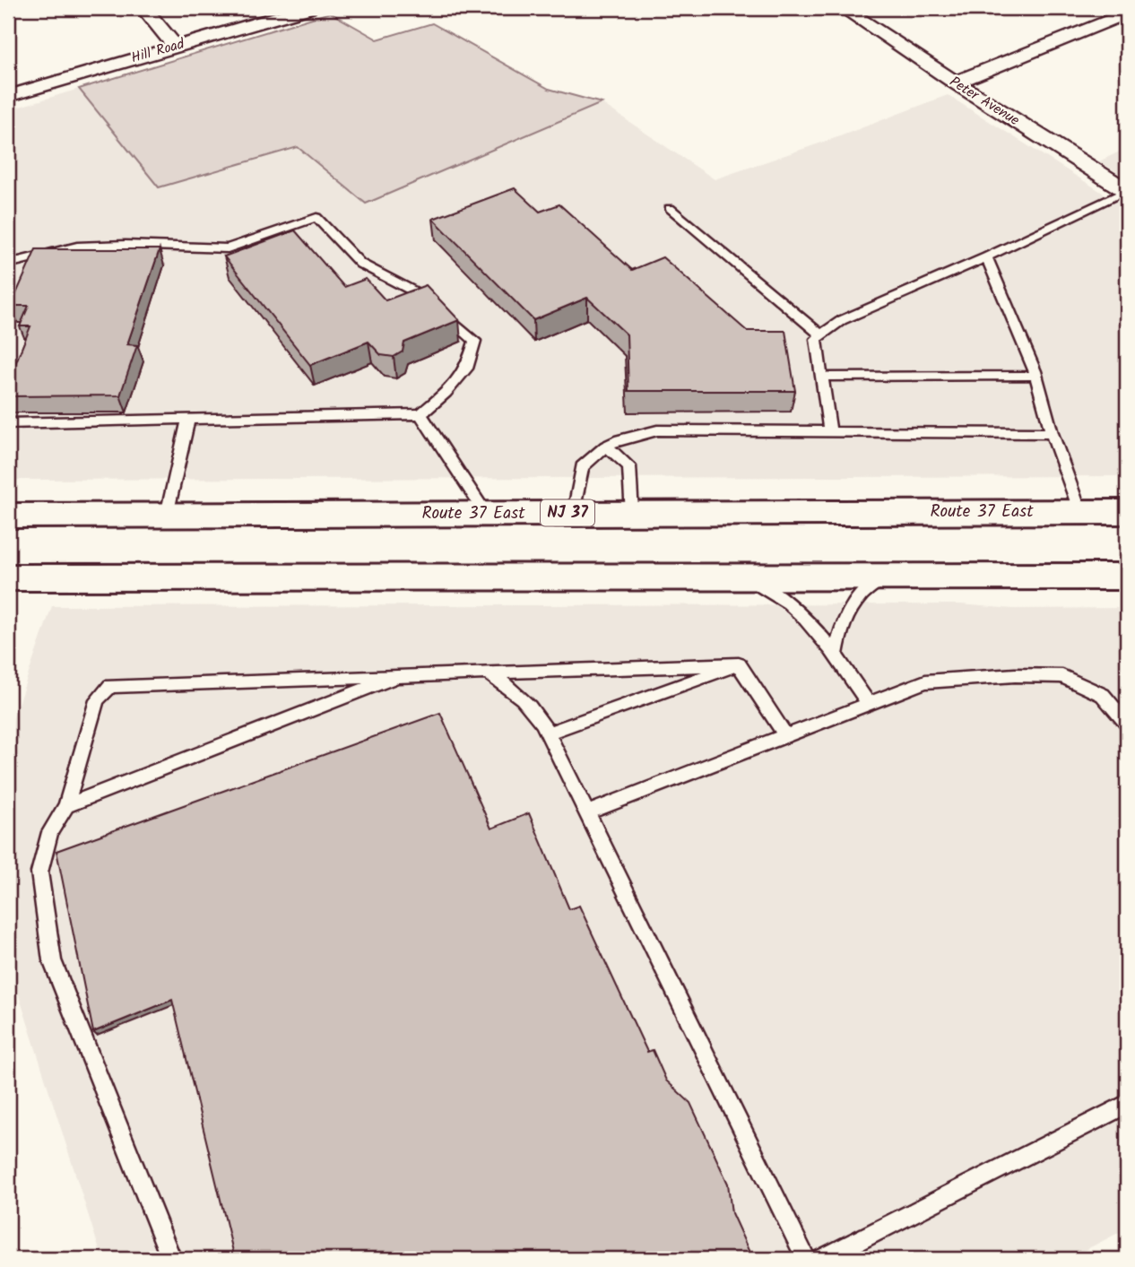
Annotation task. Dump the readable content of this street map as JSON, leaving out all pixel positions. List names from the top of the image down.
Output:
{
  "streets": {
    "highway": ["Route 37 East", "NJ 37"],
    "street": ["Hill Road", "Peter Avenue"]
  }
}
